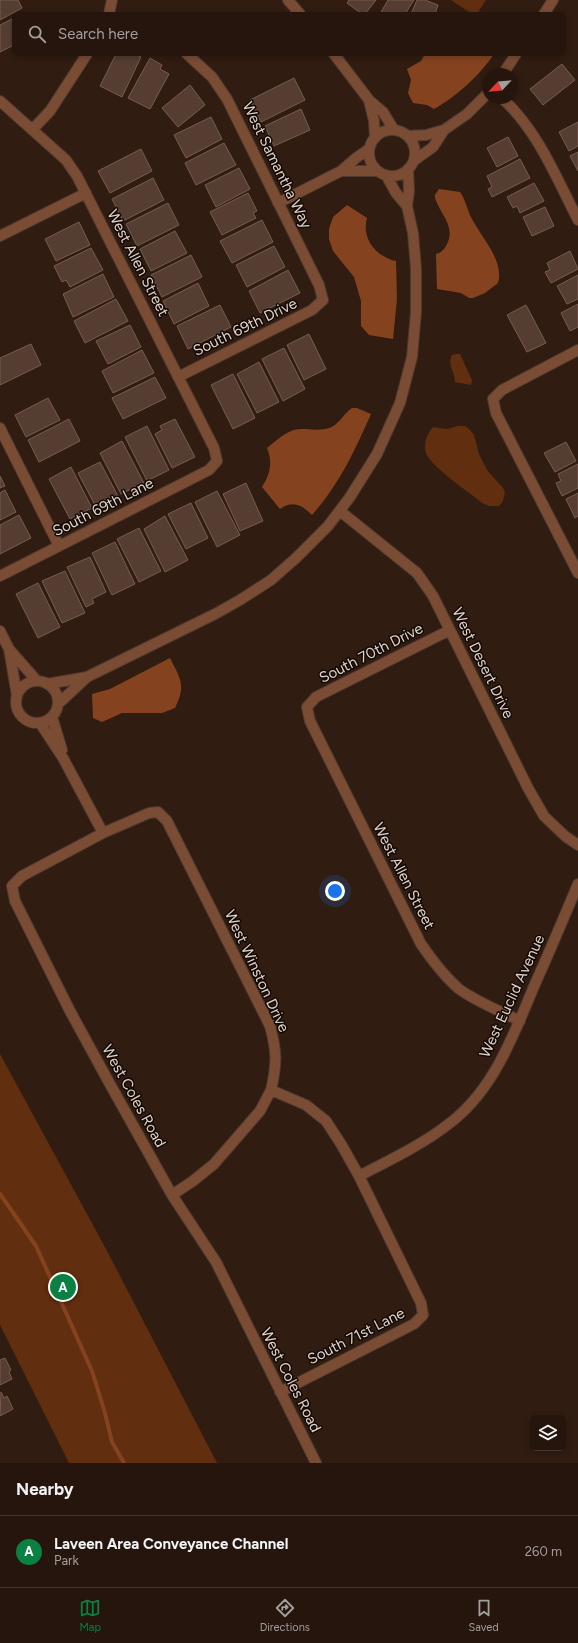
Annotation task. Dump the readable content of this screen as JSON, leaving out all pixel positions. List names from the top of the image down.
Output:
{
  "streets": {
    "street": [
      "West Samantha Way",
      "West Allen Street",
      "South 69th Drive",
      "South 69th Lane",
      "South 70th Drive",
      "West Desert Drive",
      "West Winston Drive",
      "West Euclid Avenue",
      "West Coles Road",
      "South 71st Lane"
    ]
  },
  "crossings": [
    ["West Samantha Way", "South 69th Drive"],
    ["West Allen Street", "South 69th Drive"],
    ["West Allen Street", "South 69th Lane"],
    ["West Allen Street", "South 70th Drive"],
    ["West Allen Street", "West Euclid Avenue"],
    ["South 70th Drive", "West Desert Drive"],
    ["West Winston Drive", "West Coles Road"],
    ["West Euclid Avenue", "South 71st Lane"],
    ["West Coles Road", "South 71st Lane"]
  ],
  "north": "bottom left",
  "page": {
    "search": "Search here",
    "pins": "A",
    "heading": "Nearby",
    "list": [
      {
        "mark": "A",
        "name": "Laveen Area Conveyance Channel",
        "note": "Park",
        "value": "260 m"
      }
    ],
    "nav": ["Map", "Directions", "Saved"]
  }
}
